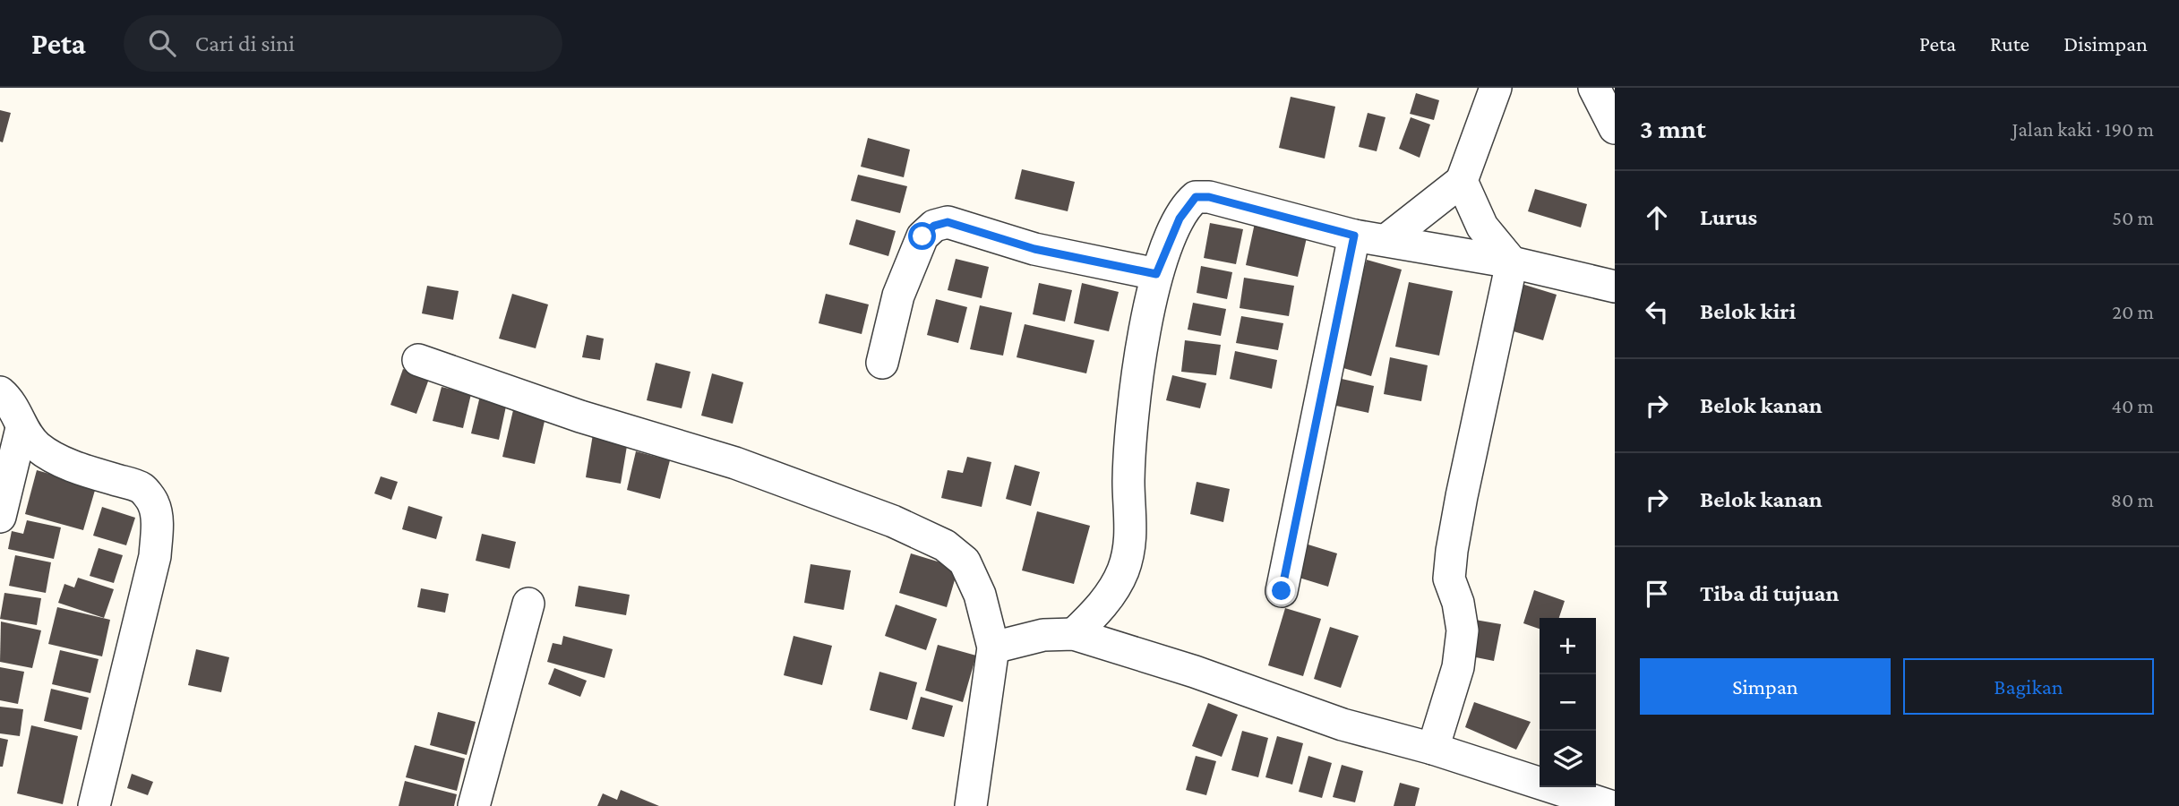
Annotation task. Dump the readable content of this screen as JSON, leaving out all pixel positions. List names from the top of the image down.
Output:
{
  "page": {
    "header": "Peta",
    "search": "Cari di sini",
    "nav": ["Peta", "Rute", "Disimpan"],
    "heading": ["3 mnt", "Jalan kaki · 190 m"],
    "list": [
      ["Lurus", "50 m"],
      ["Belok kiri", "20 m"],
      ["Belok kanan", "40 m"],
      ["Belok kanan", "80 m"],
      "Tiba di tujuan"
    ],
    "map_buttons": ["+", "−"],
    "buttons": ["Simpan", "Bagikan"]
  }
}
